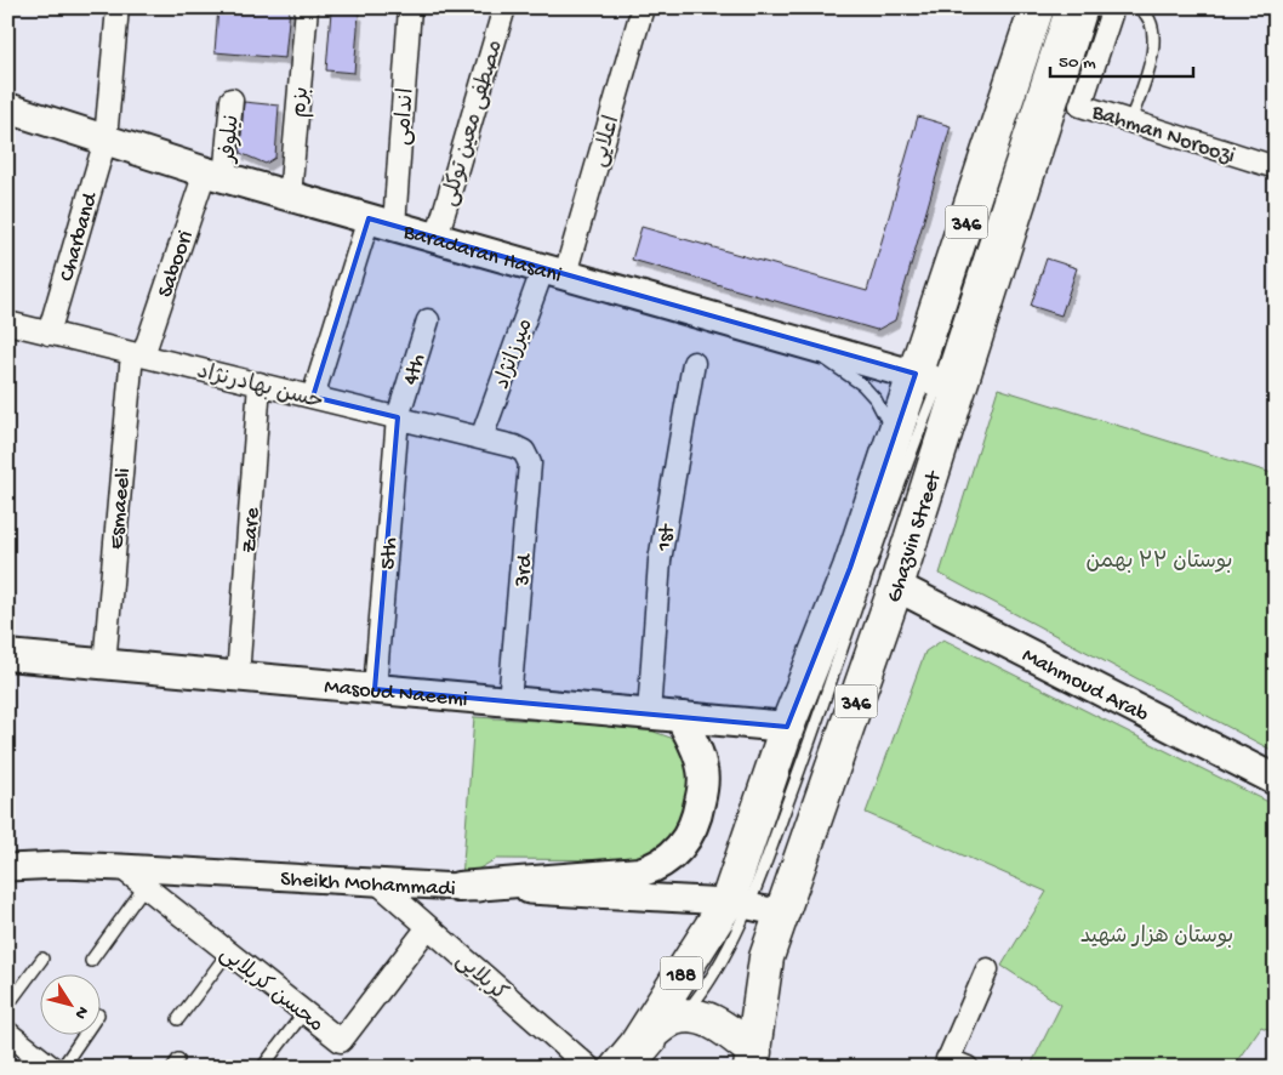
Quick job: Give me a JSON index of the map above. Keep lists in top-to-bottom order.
{
  "streets": {
    "main road": [
      "346",
      "Baradaran Hasani",
      "Ghazvin Street",
      "Mahmoud Arab",
      "Masoud Naeemi",
      "188"
    ],
    "street": [
      "بزم",
      "اندامی",
      "مصطفی معین توکلی",
      "Bahman Noroozi",
      "نیلوفر",
      "اعلایی",
      "Charband",
      "Saboori",
      "ميرزانژاد",
      "4th",
      "حسن بهادرنژاد",
      "Esmaeeli",
      "Zare",
      "1st",
      "5th",
      "3rd",
      "Sheikh Mohammadi",
      "کربلایی",
      "محسن کربلایی"
    ]
  },
  "crossings": [
    ["بزم", "Baradaran Hasani"],
    ["اندامی", "Baradaran Hasani"],
    ["اندامی", "حسن بهادرنژاد"],
    ["مصطفی معین توکلی", "Baradaran Hasani"],
    ["نیلوفر", "Baradaran Hasani"],
    ["نیلوفر", "Saboori"],
    ["اعلایی", "Baradaran Hasani"],
    ["اعلایی", "ميرزانژاد"],
    ["Charband", "Baradaran Hasani"],
    ["Charband", "حسن بهادرنژاد"],
    ["Baradaran Hasani", "Saboori"],
    ["Baradaran Hasani", "ميرزانژاد"],
    ["Baradaran Hasani", "Ghazvin Street"],
    ["Saboori", "حسن بهادرنژاد"],
    ["Saboori", "Esmaeeli"],
    ["ميرزانژاد", "حسن بهادرنژاد"],
    ["4th", "حسن بهادرنژاد"],
    ["4th", "5th"],
    ["حسن بهادرنژاد", "Esmaeeli"],
    ["حسن بهادرنژاد", "Zare"],
    ["حسن بهادرنژاد", "5th"],
    ["حسن بهادرنژاد", "3rd"],
    ["Esmaeeli", "Masoud Naeemi"],
    ["Zare", "Masoud Naeemi"],
    ["1st", "Masoud Naeemi"],
    ["Ghazvin Street", "Mahmoud Arab"],
    ["Ghazvin Street", "Masoud Naeemi"],
    ["Ghazvin Street", "Sheikh Mohammadi"],
    ["Ghazvin Street", "188"],
    ["5th", "Masoud Naeemi"],
    ["3rd", "Masoud Naeemi"],
    ["Sheikh Mohammadi", "188"],
    ["Sheikh Mohammadi", "کربلایی"],
    ["Sheikh Mohammadi", "محسن کربلایی"],
    ["کربلایی", "محسن کربلایی"]
  ],
  "parks": ["بوستان ۲۲ بهمن", "بوستان هزار شهید"],
  "scale_bar": "50 m",
  "north": "bottom right"
}
